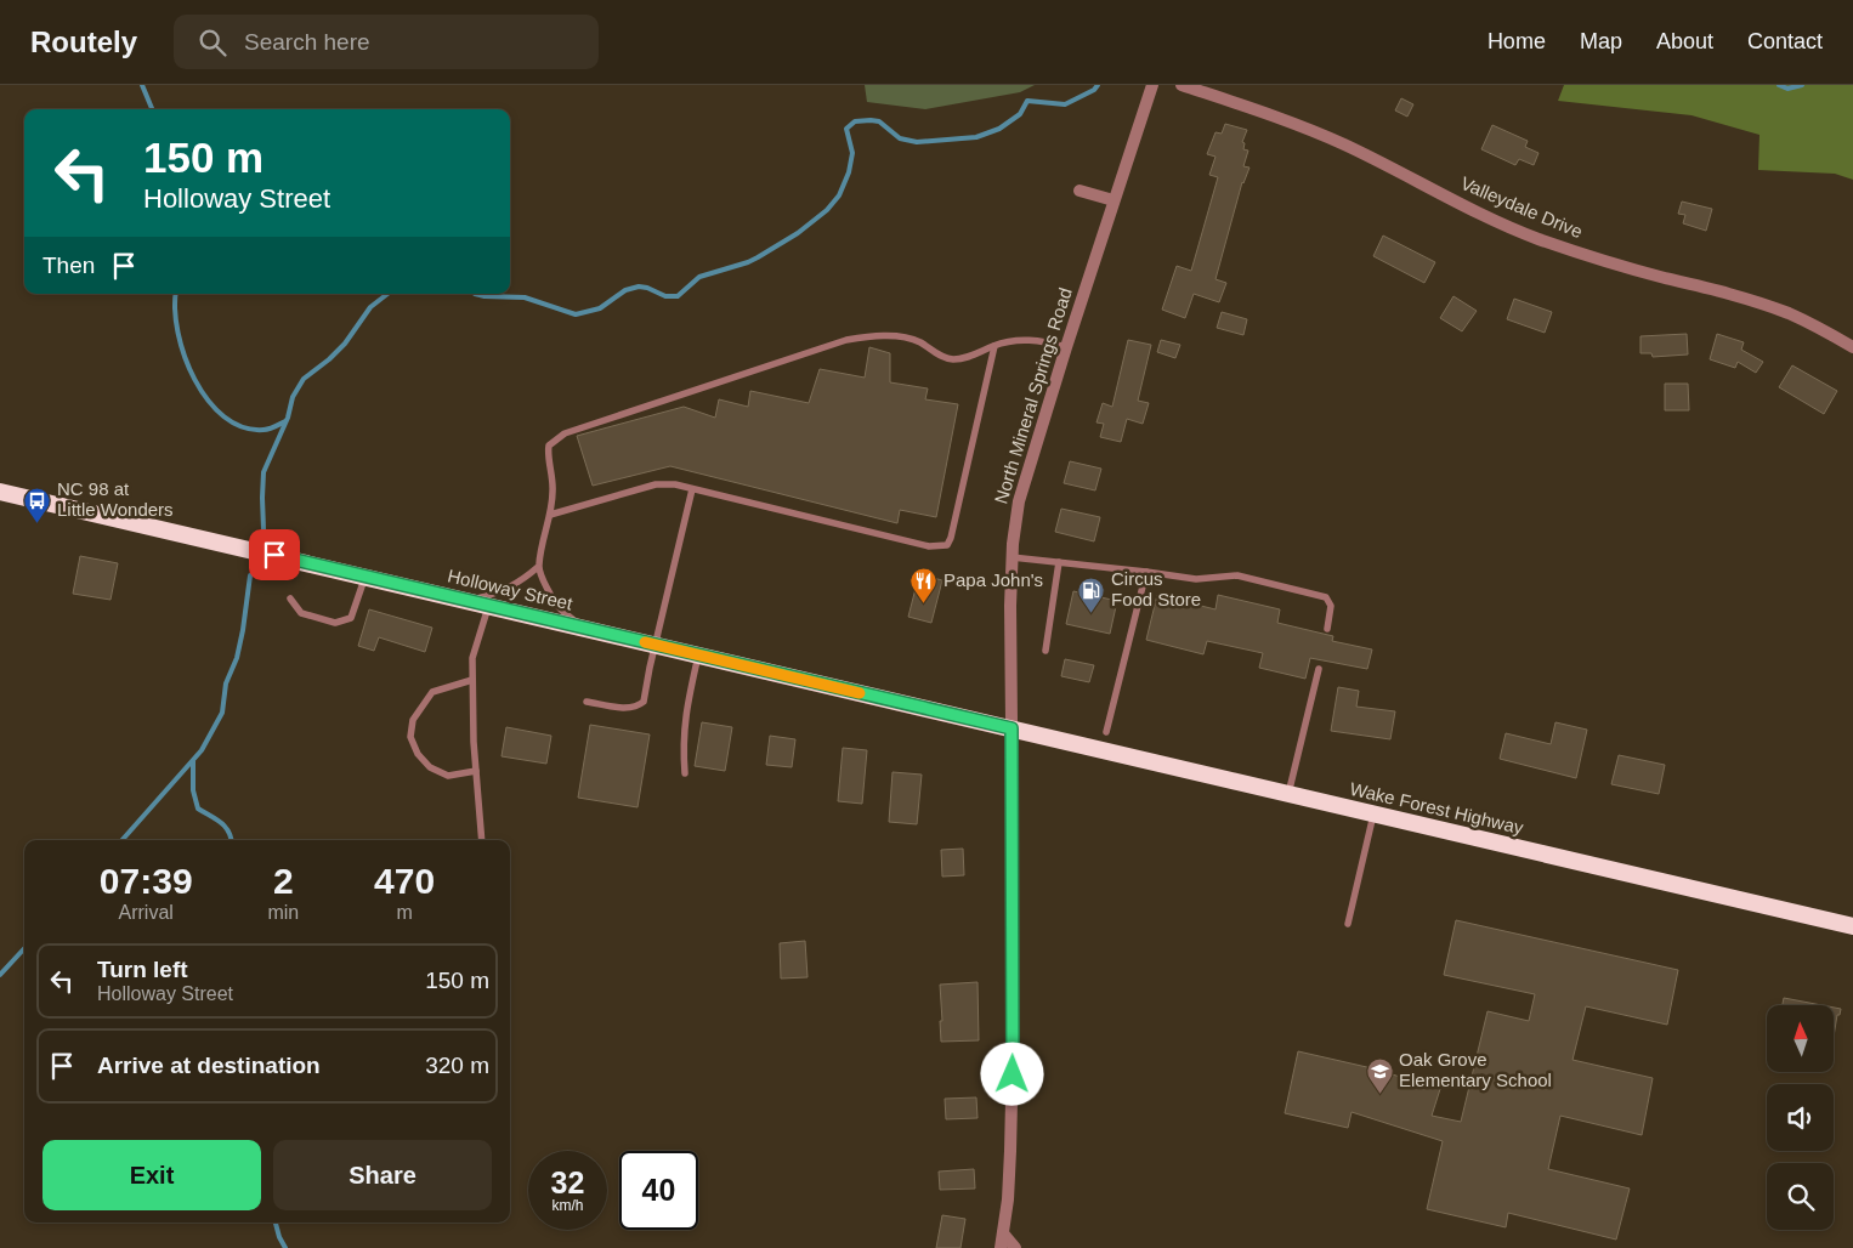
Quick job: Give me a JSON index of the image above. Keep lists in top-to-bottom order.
{
  "streets": {
    "highway": ["Holloway Street", "Wake Forest Highway"],
    "street": ["Valleydale Drive", "North Mineral Springs Road"]
  },
  "crossings": [
    ["North Mineral Springs Road", "Holloway Street"],
    ["North Mineral Springs Road", "Wake Forest Highway"],
    ["Holloway Street", "Wake Forest Highway"]
  ],
  "places": {
    "bus stop": ["NC 98 at Little Wonders"],
    "restaurant": ["Papa John's"],
    "fuel station": ["Circus Food Store"],
    "school or university": ["Oak Grove Elementary School"]
  },
  "north": "top",
  "page": {
    "header": "Routely",
    "search": "Search here",
    "nav": [
      "Home",
      "Map",
      "About",
      "Contact"
    ],
    "turn": ["150 m", "Holloway Street"],
    "then": "Then",
    "eta": [
      "07:39",
      "Arrival",
      "2",
      "min",
      "470",
      "m"
    ],
    "list": [
      {
        "name": "Turn left",
        "note": "Holloway Street",
        "value": "150 m"
      },
      {
        "name": "Arrive at destination",
        "value": "320 m"
      }
    ],
    "buttons": ["Exit", "Share"],
    "speed": "32 km/h",
    "limit": "40"
  }
}
